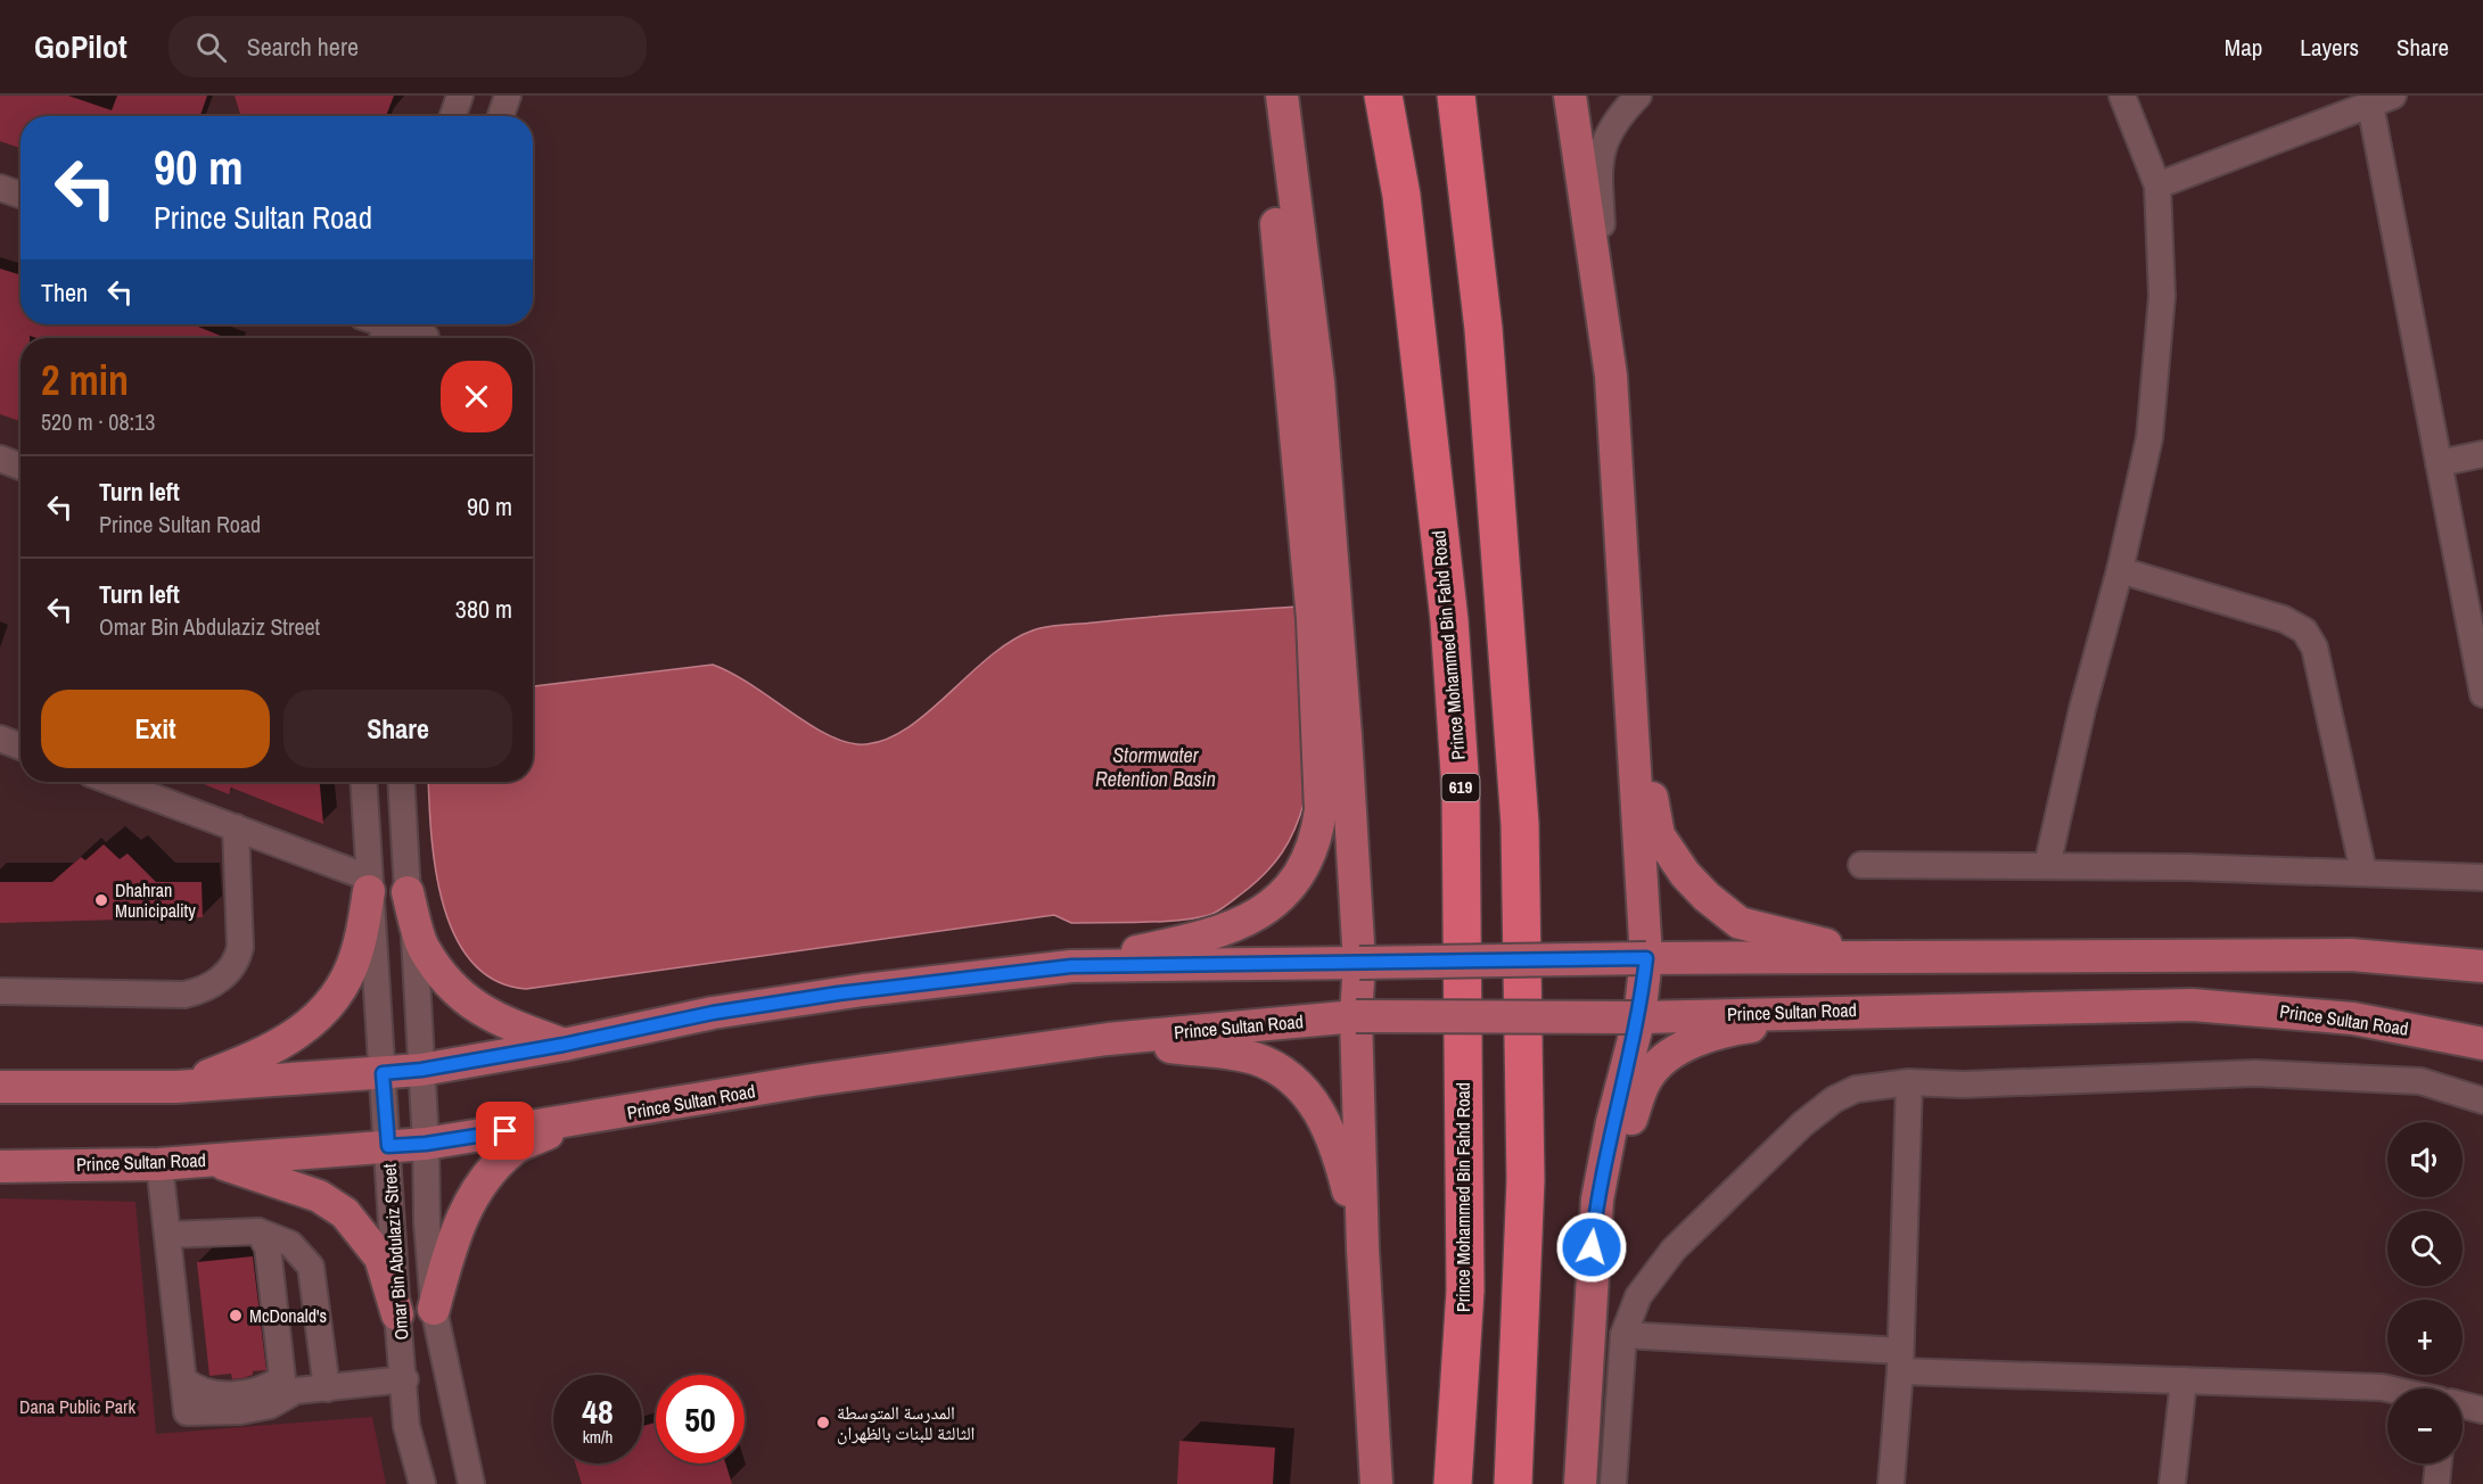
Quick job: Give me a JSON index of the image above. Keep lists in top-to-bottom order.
{
  "streets": {
    "highway": ["Prince Mohammed Bin Fahd Road", "619"],
    "main road": ["Prince Sultan Road"],
    "street": ["Omar Bin Abdulaziz Street"]
  },
  "crossings": [
    ["Prince Sultan Road", "Omar Bin Abdulaziz Street"]
  ],
  "water": ["Stormwater Retention Basin"],
  "parks": ["Dana Public Park"],
  "places": ["Dhahran Municipality", "McDonald's", "المدرسة المتوسطة الثالثة للبنات بالظهران"],
  "page": {
    "header": "GoPilot",
    "search": "Search here",
    "nav": ["Map", "Layers", "Share"],
    "turn": ["90 m", "Prince Sultan Road"],
    "then": "Then",
    "heading": ["2 min", "520 m · 08:13"],
    "list": [
      {
        "name": "Turn left",
        "note": "Prince Sultan Road",
        "value": "90 m"
      },
      {
        "name": "Turn left",
        "note": "Omar Bin Abdulaziz Street",
        "value": "380 m"
      }
    ],
    "buttons": ["Exit", "Share"],
    "map_buttons": ["+", "−"],
    "speed": "48 km/h",
    "limit": "50"
  }
}
